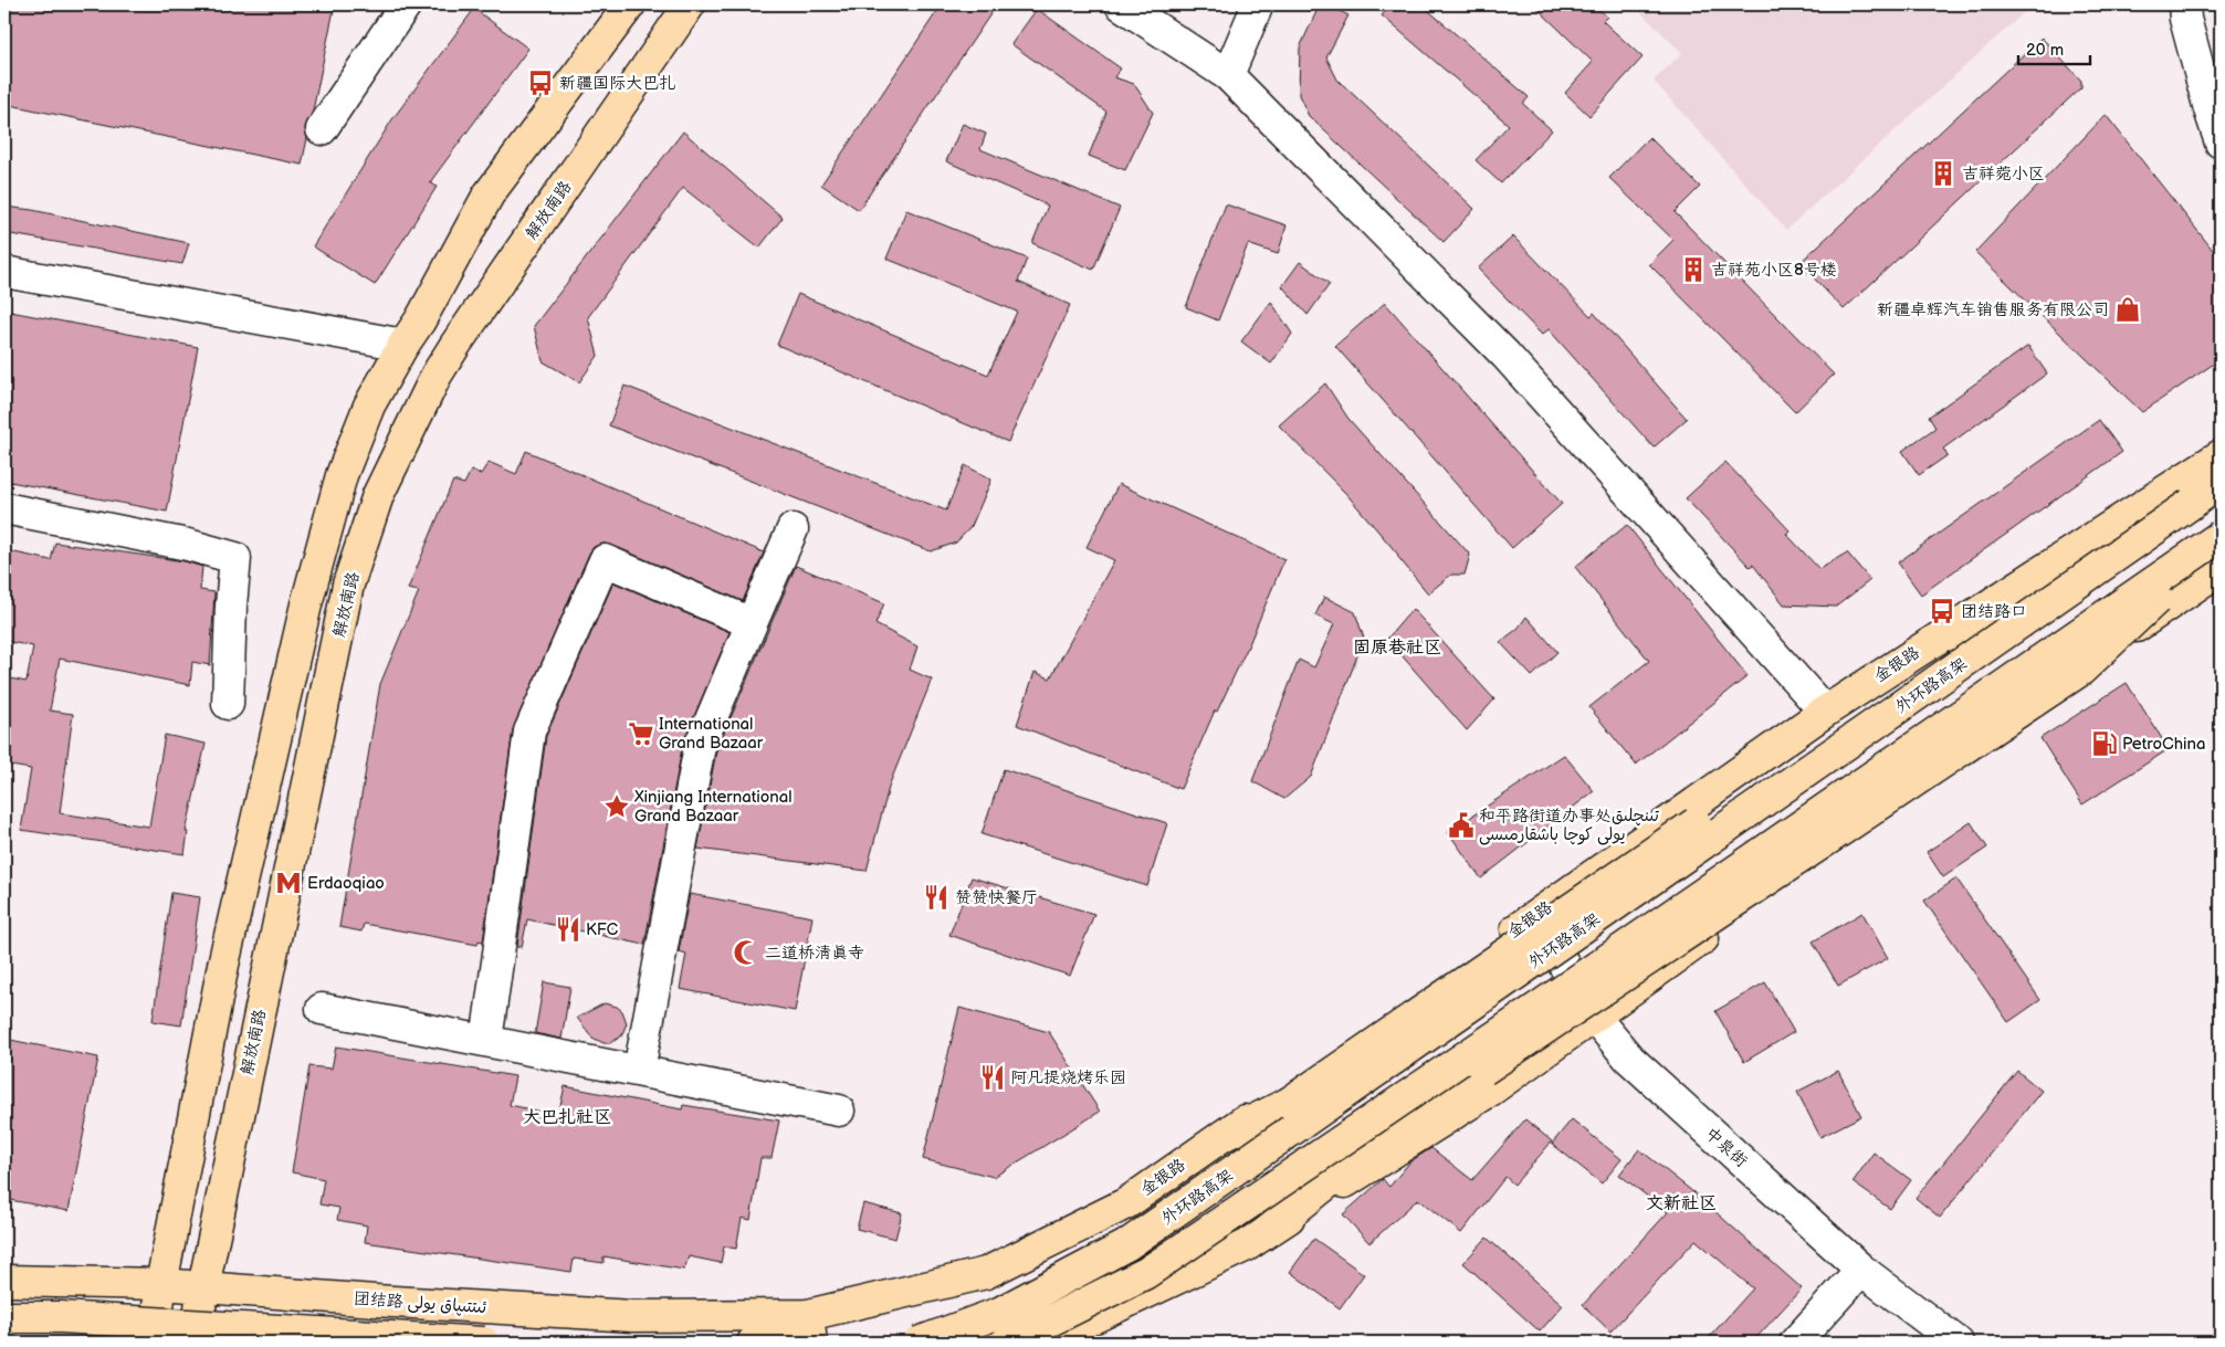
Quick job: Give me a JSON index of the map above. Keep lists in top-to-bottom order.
{
  "streets": {
    "main road": [
      "解放南路",
      "金银路",
      "外环路高架",
      "团结路 ئىتتىپاق يولى"
    ],
    "street": ["中泉街"]
  },
  "crossings": [
    ["解放南路", "团结路 ئىتتىپاق يولى"],
    ["金银路", "中泉街"],
    ["金银路", "团结路 ئىتتىپاق يولى"]
  ],
  "districts": ["固原巷社区", "大巴扎社区", "文新社区"],
  "places": {
    "bus stop": ["新疆国际大巴扎", "团结路口"],
    "building": ["吉祥菀小区", "吉祥苑小区8号楼"],
    "shop": ["新疆卓辉汽车销售服务有限公司"],
    "supermarket": ["International Grand Bazaar"],
    "fuel station": ["PetroChina"],
    "place": ["Xinjiang International Grand Bazaar"],
    "public building": ["和平路街道办事处تىنچلىق يولى كوچا باشقارمىسى"],
    "metro station": ["Erdaoqiao"],
    "restaurant": ["赞赞快餐厅", "KFC", "阿凡提烧烤乐园"],
    "mosque": ["二道桥清真寺"]
  },
  "scale_bar": "20 m"
}
